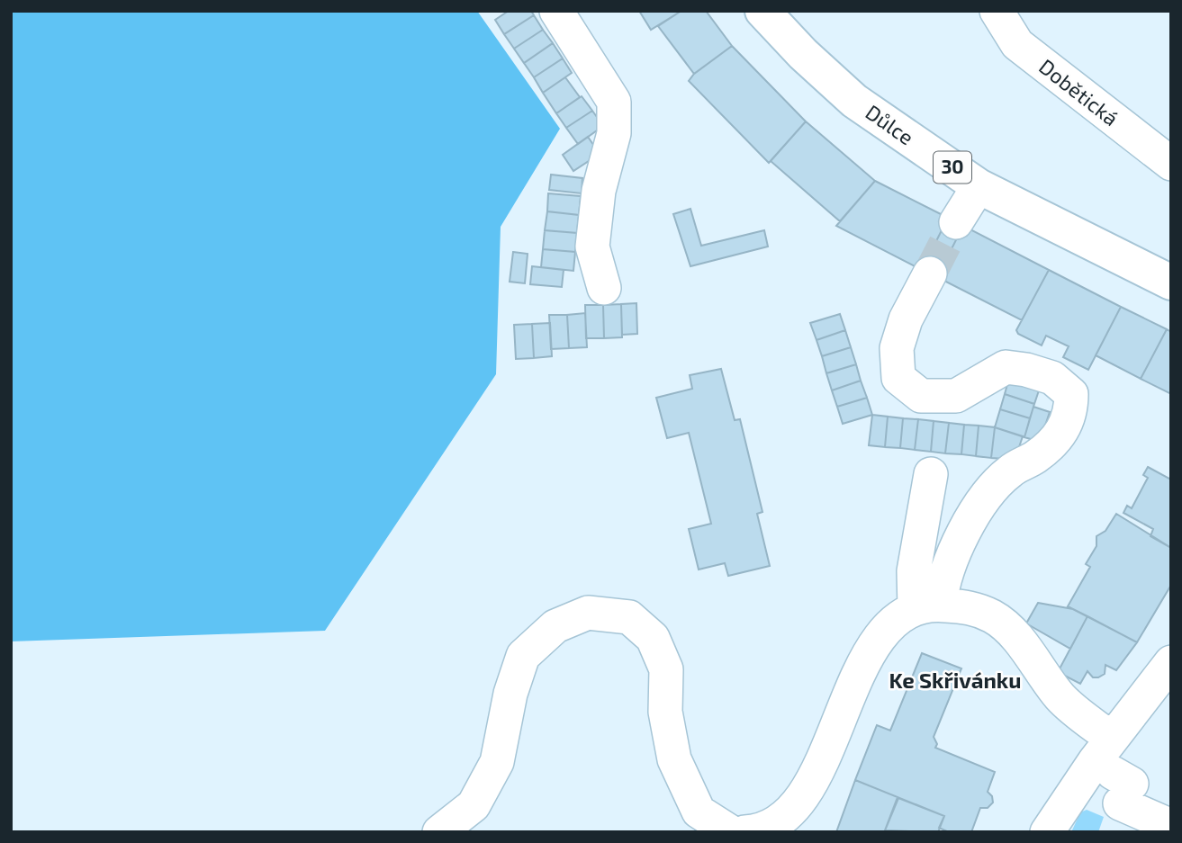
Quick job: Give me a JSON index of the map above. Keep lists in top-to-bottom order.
{
  "streets": {
    "main road": ["Důlce", "30"],
    "street": ["Dobětická"]
  },
  "districts": ["Ke Skřivánku"]
}
